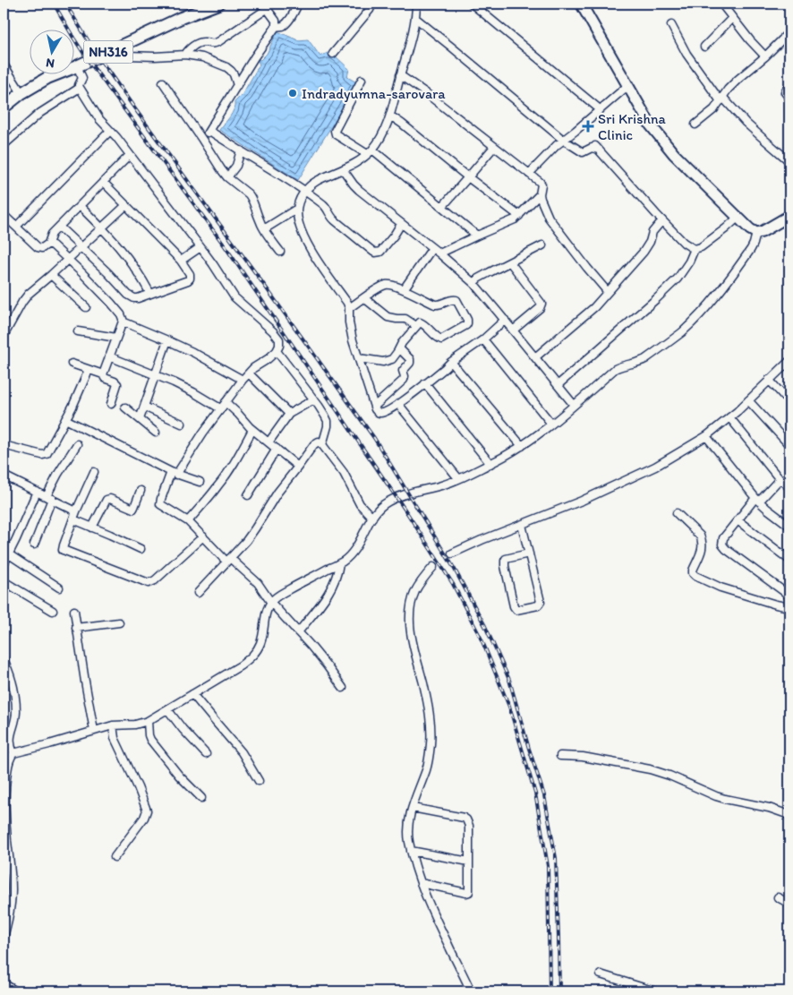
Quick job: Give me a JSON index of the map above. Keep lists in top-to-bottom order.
{
  "streets": {
    "highway": ["NH316"]
  },
  "places": {
    "other": ["Indradyumna-sarovara"],
    "health": ["Sri Krishna Clinic"]
  },
  "north": "bottom"
}
